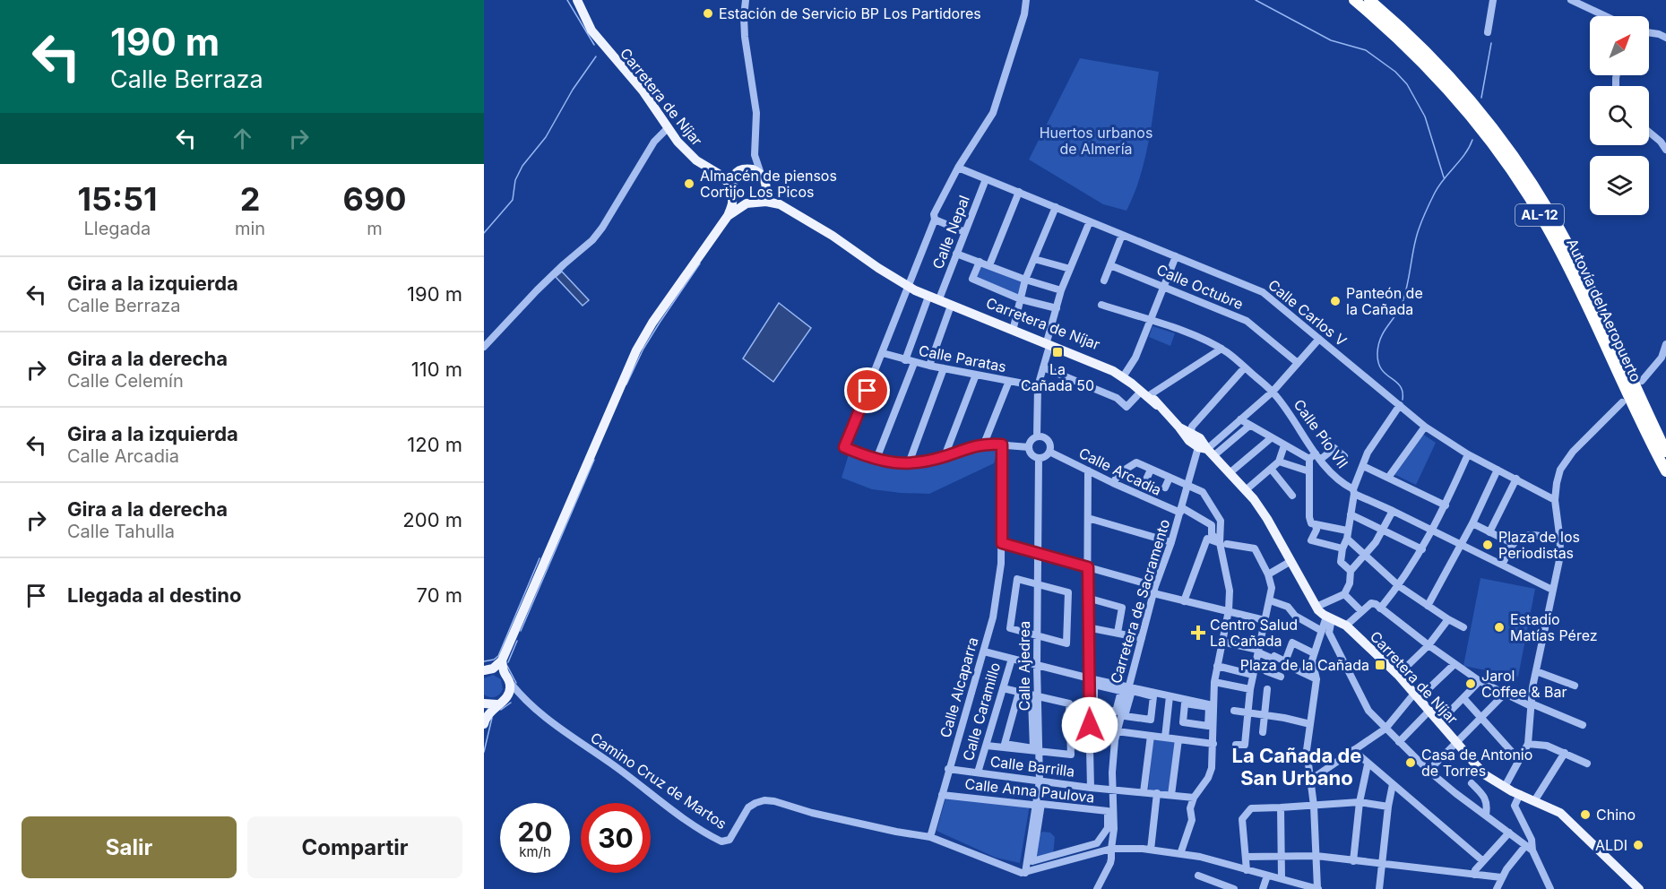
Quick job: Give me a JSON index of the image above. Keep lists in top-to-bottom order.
{
  "streets": {
    "highway": ["AL-12", "Autovía del Aeropuerto"],
    "main road": ["Carretera de Níjar"],
    "street": [
      "Calle Nepal",
      "Calle Octubre",
      "Calle Carlos V",
      "Calle Paratas",
      "Calle Pío VII",
      "Calle Arcadia",
      "Carretera de Sacramento",
      "Calle Ajedrea",
      "Calle Alcaparra",
      "Calle Caramillo",
      "Calle Barrilla",
      "Camino Cruz de Martos",
      "Calle Anna Paulova"
    ]
  },
  "crossings": [
    ["Carretera de Níjar", "Calle Nepal"],
    ["Carretera de Níjar", "Carretera de Sacramento"],
    ["Calle Nepal", "Calle Carlos V"],
    ["Calle Arcadia", "Carretera de Sacramento"],
    ["Calle Arcadia", "Calle Ajedrea"],
    ["Carretera de Sacramento", "Calle Barrilla"],
    ["Carretera de Sacramento", "Calle Anna Paulova"],
    ["Calle Ajedrea", "Calle Barrilla"],
    ["Calle Ajedrea", "Camino Cruz de Martos"],
    ["Calle Ajedrea", "Calle Anna Paulova"],
    ["Calle Alcaparra", "Calle Barrilla"],
    ["Calle Alcaparra", "Camino Cruz de Martos"],
    ["Calle Alcaparra", "Calle Anna Paulova"],
    ["Calle Caramillo", "Calle Barrilla"]
  ],
  "districts": ["La Cañada de San Urbano"],
  "parks": ["Huertos urbanos de Almería"],
  "places": {
    "other": [
      "Estación de Servicio BP Los Partidores",
      "Almacén de piensos Cortijo Los Picos",
      "Panteón de la Cañada",
      "Plaza de los Periodistas",
      "Estadio Matías Pérez",
      "Jarol Coffee & Bar",
      "Casa de Antonio de Torres",
      "Chino",
      "ALDI"
    ],
    "transit": ["La Cañada 50", "Plaza de la Cañada"],
    "health": ["Centro Salud La Cañada"]
  },
  "north": "top right",
  "page": {
    "turn": ["190 m", "Calle Berraza"],
    "eta": [
      "15:51",
      "Llegada",
      "2",
      "min",
      "690",
      "m"
    ],
    "list": [
      {
        "name": "Gira a la izquierda",
        "note": "Calle Berraza",
        "value": "190 m"
      },
      {
        "name": "Gira a la derecha",
        "note": "Calle Celemín",
        "value": "110 m"
      },
      {
        "name": "Gira a la izquierda",
        "note": "Calle Arcadia",
        "value": "120 m"
      },
      {
        "name": "Gira a la derecha",
        "note": "Calle Tahulla",
        "value": "200 m"
      },
      {
        "name": "Llegada al destino",
        "value": "70 m"
      }
    ],
    "speed": "20 km/h",
    "limit": "30",
    "buttons": ["Salir", "Compartir"]
  }
}
